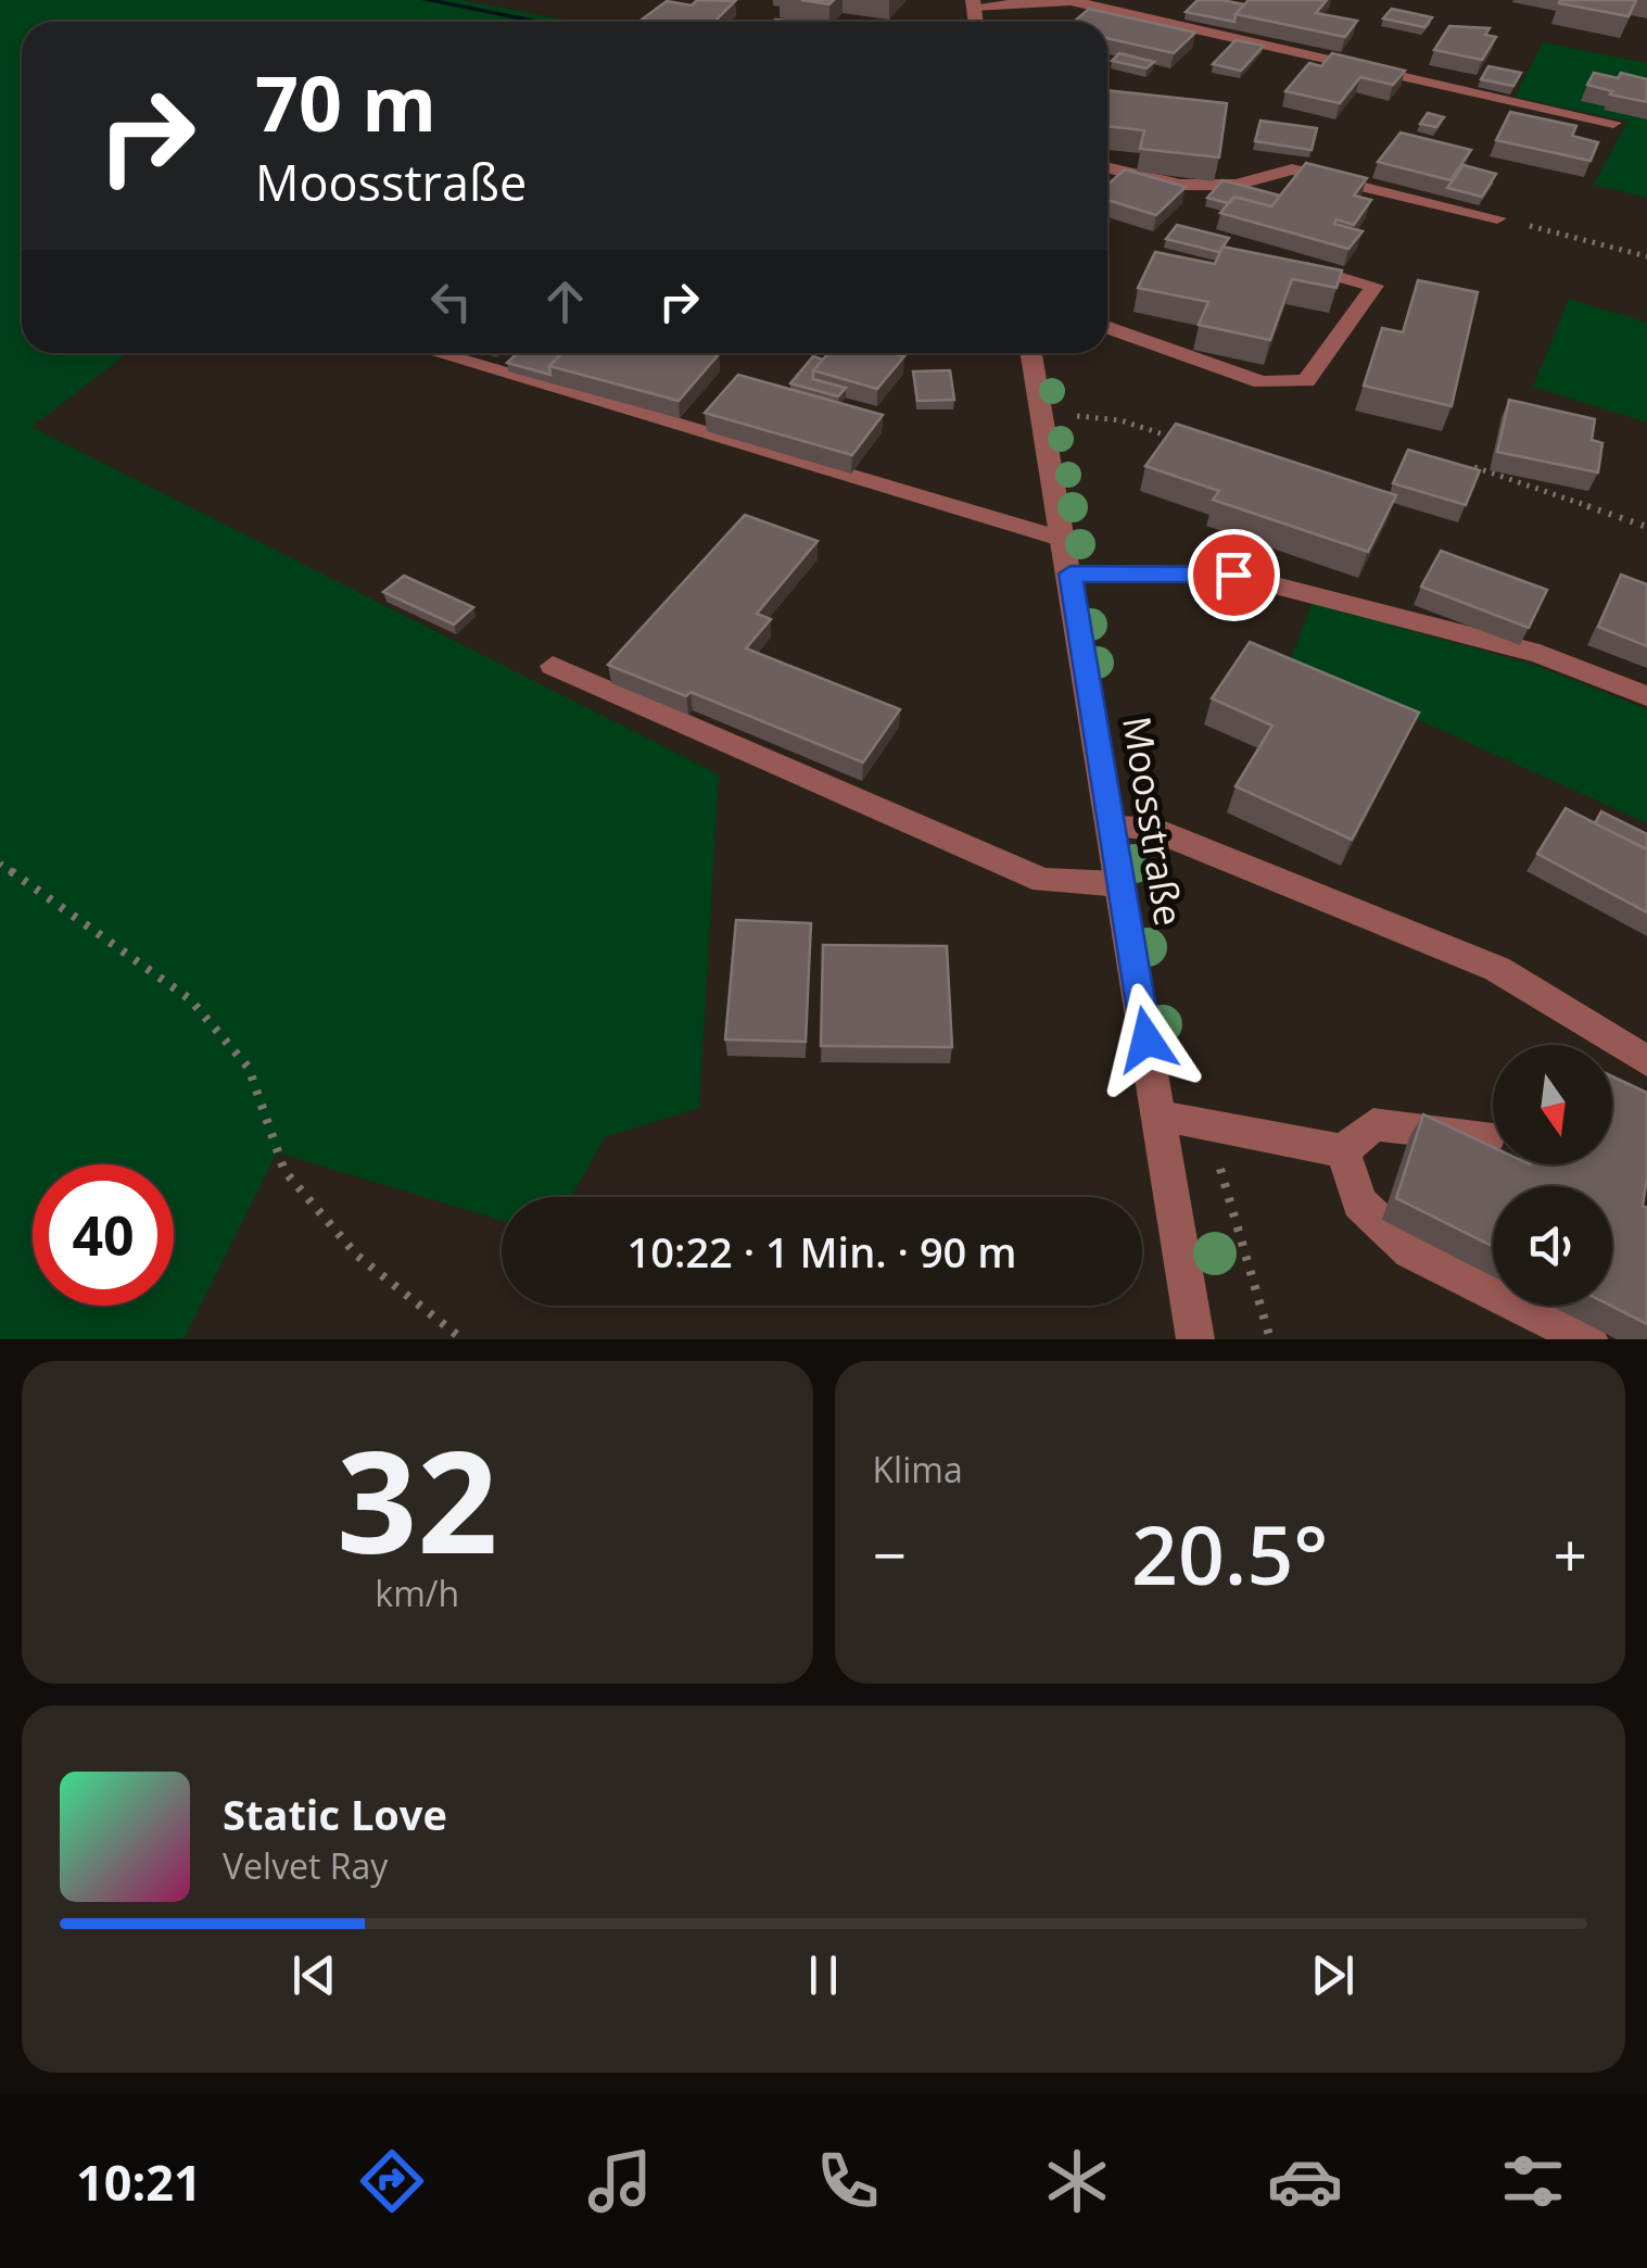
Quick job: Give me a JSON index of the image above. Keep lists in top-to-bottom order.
{
  "streets": {
    "street": ["Moosstraße"]
  },
  "north": "bottom",
  "page": {
    "turn": ["70 m", "Moosstraße"],
    "limit": "40",
    "trip": "10:22 · 1 Min. · 90 m",
    "tile": [
      ["32", "km/h"],
      "Klima"
    ],
    "heat": ["−", "20.5°", "+"],
    "song": ["Static Love", "Velvet Ray"],
    "tabs": "10:21"
  }
}
